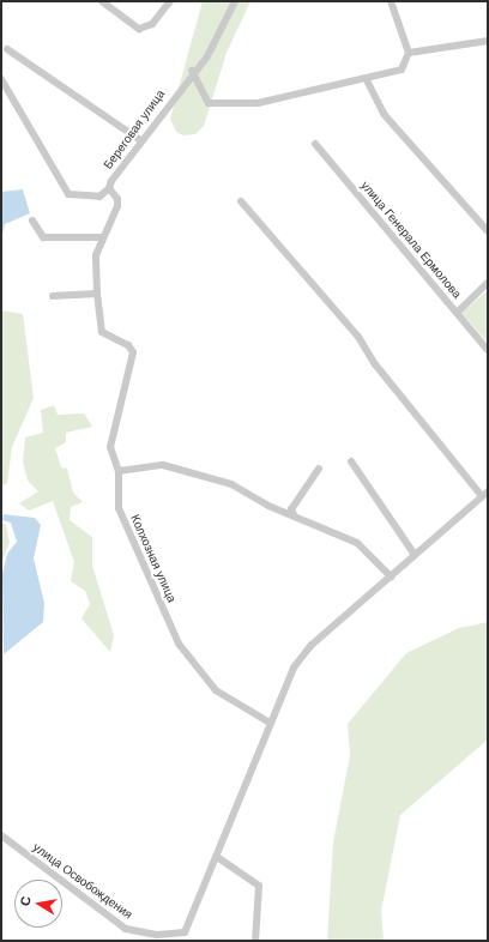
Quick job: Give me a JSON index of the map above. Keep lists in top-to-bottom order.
{
  "streets": {
    "street": [
      "Береговая улица",
      "улица Генерала Ермолова",
      "Колхозная улица",
      "улица Освобождения"
    ]
  },
  "crossings": [
    ["Береговая улица", "Колхозная улица"]
  ],
  "north": "left"
}
